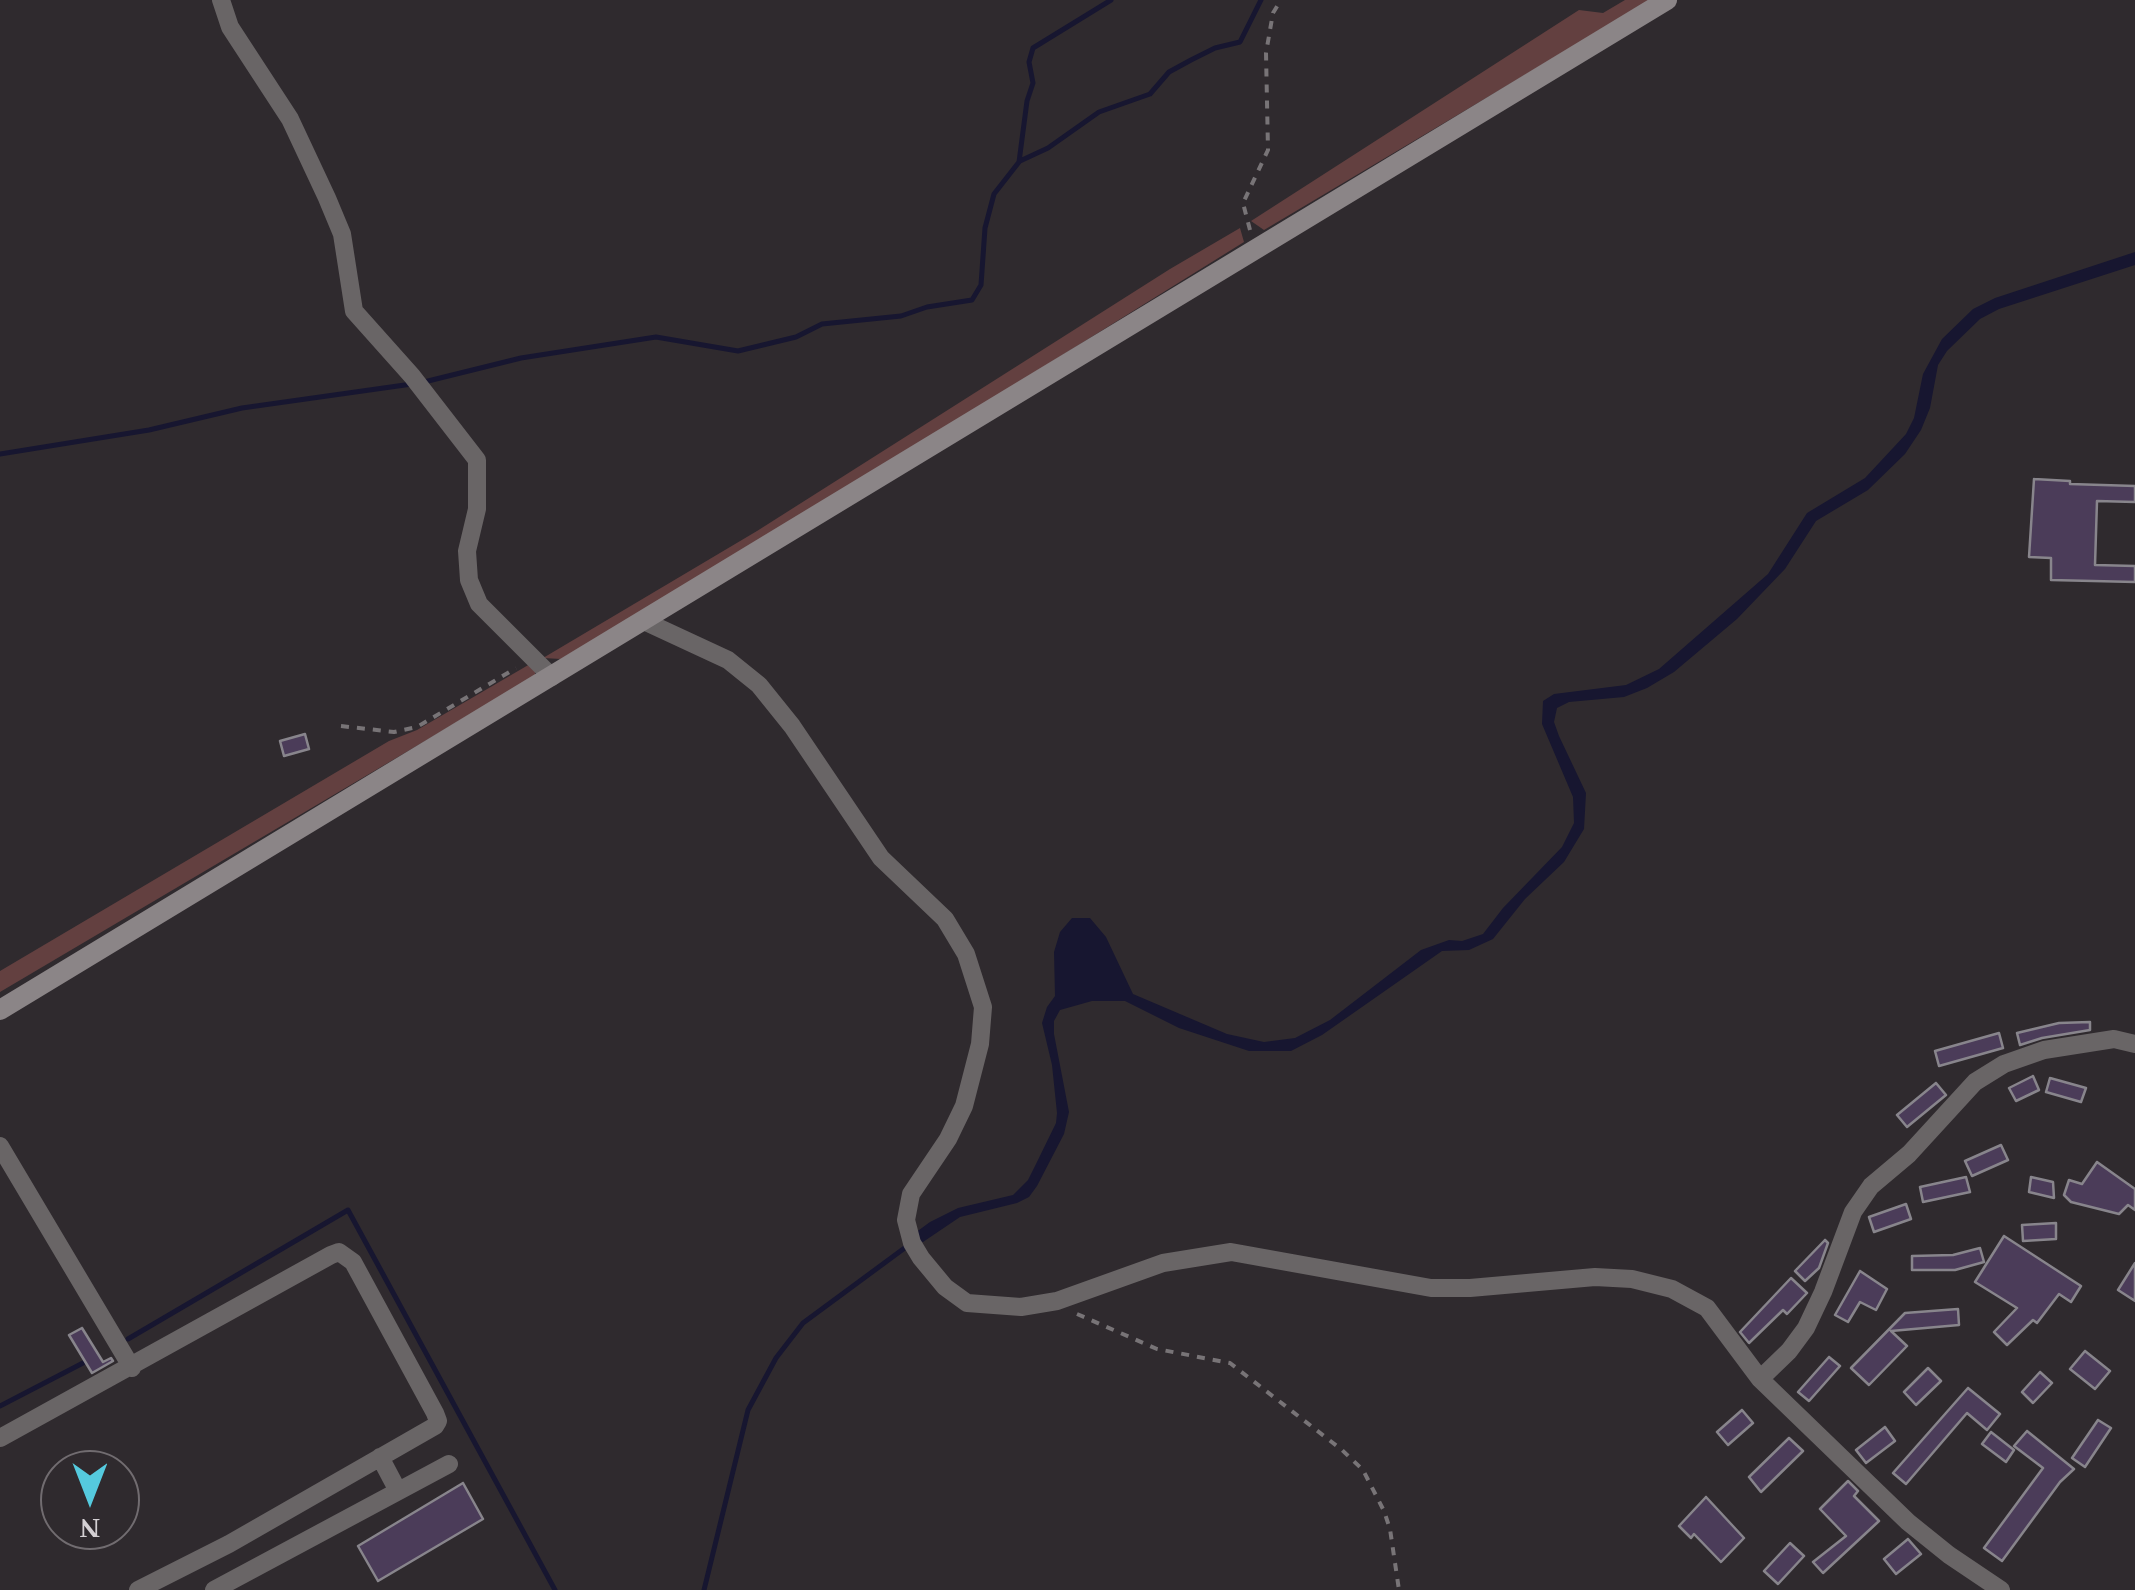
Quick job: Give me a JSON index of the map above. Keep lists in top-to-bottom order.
{
  "north": "bottom"
}
